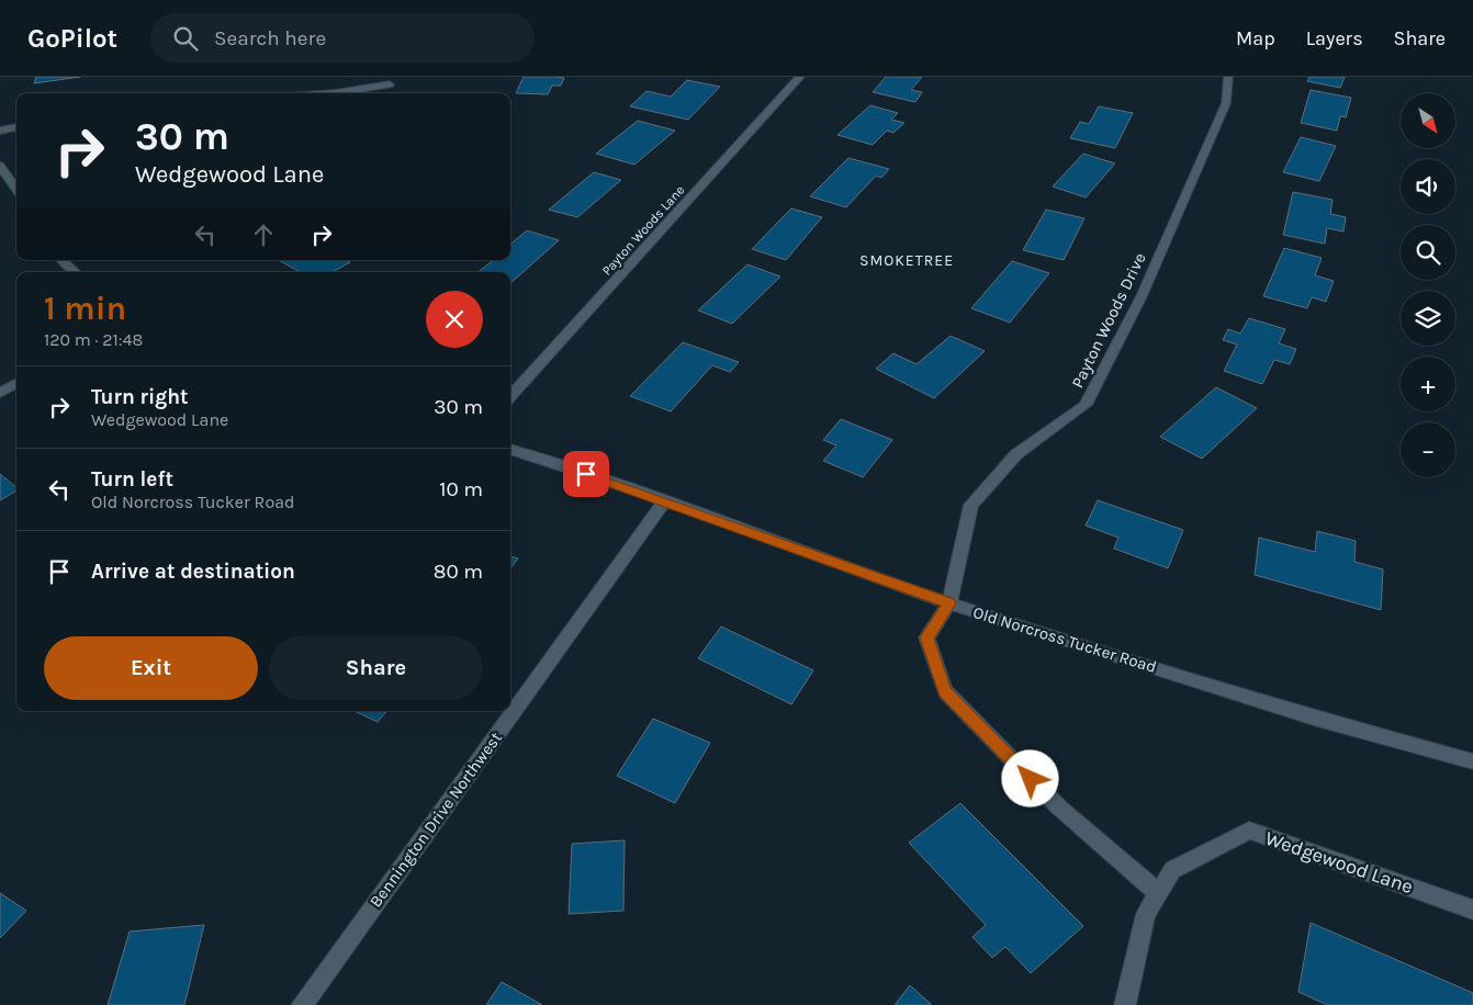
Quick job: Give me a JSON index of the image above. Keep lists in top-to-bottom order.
{
  "streets": {
    "street": [
      "Payton Woods Lane",
      "Payton Woods Drive",
      "Old Norcross Tucker Road",
      "Bennington Drive Northwest",
      "Wedgewood Lane"
    ]
  },
  "crossings": [
    ["Payton Woods Drive", "Old Norcross Tucker Road"],
    ["Old Norcross Tucker Road", "Bennington Drive Northwest"]
  ],
  "districts": ["SMOKETREE"],
  "north": "bottom right",
  "page": {
    "header": "GoPilot",
    "search": "Search here",
    "nav": ["Map", "Layers", "Share"],
    "map_buttons": ["+", "−"],
    "turn": ["30 m", "Wedgewood Lane"],
    "heading": ["1 min", "120 m · 21:48"],
    "list": [
      {
        "name": "Turn right",
        "note": "Wedgewood Lane",
        "value": "30 m"
      },
      {
        "name": "Turn left",
        "note": "Old Norcross Tucker Road",
        "value": "10 m"
      },
      {
        "name": "Arrive at destination",
        "value": "80 m"
      }
    ],
    "buttons": ["Exit", "Share"]
  }
}
